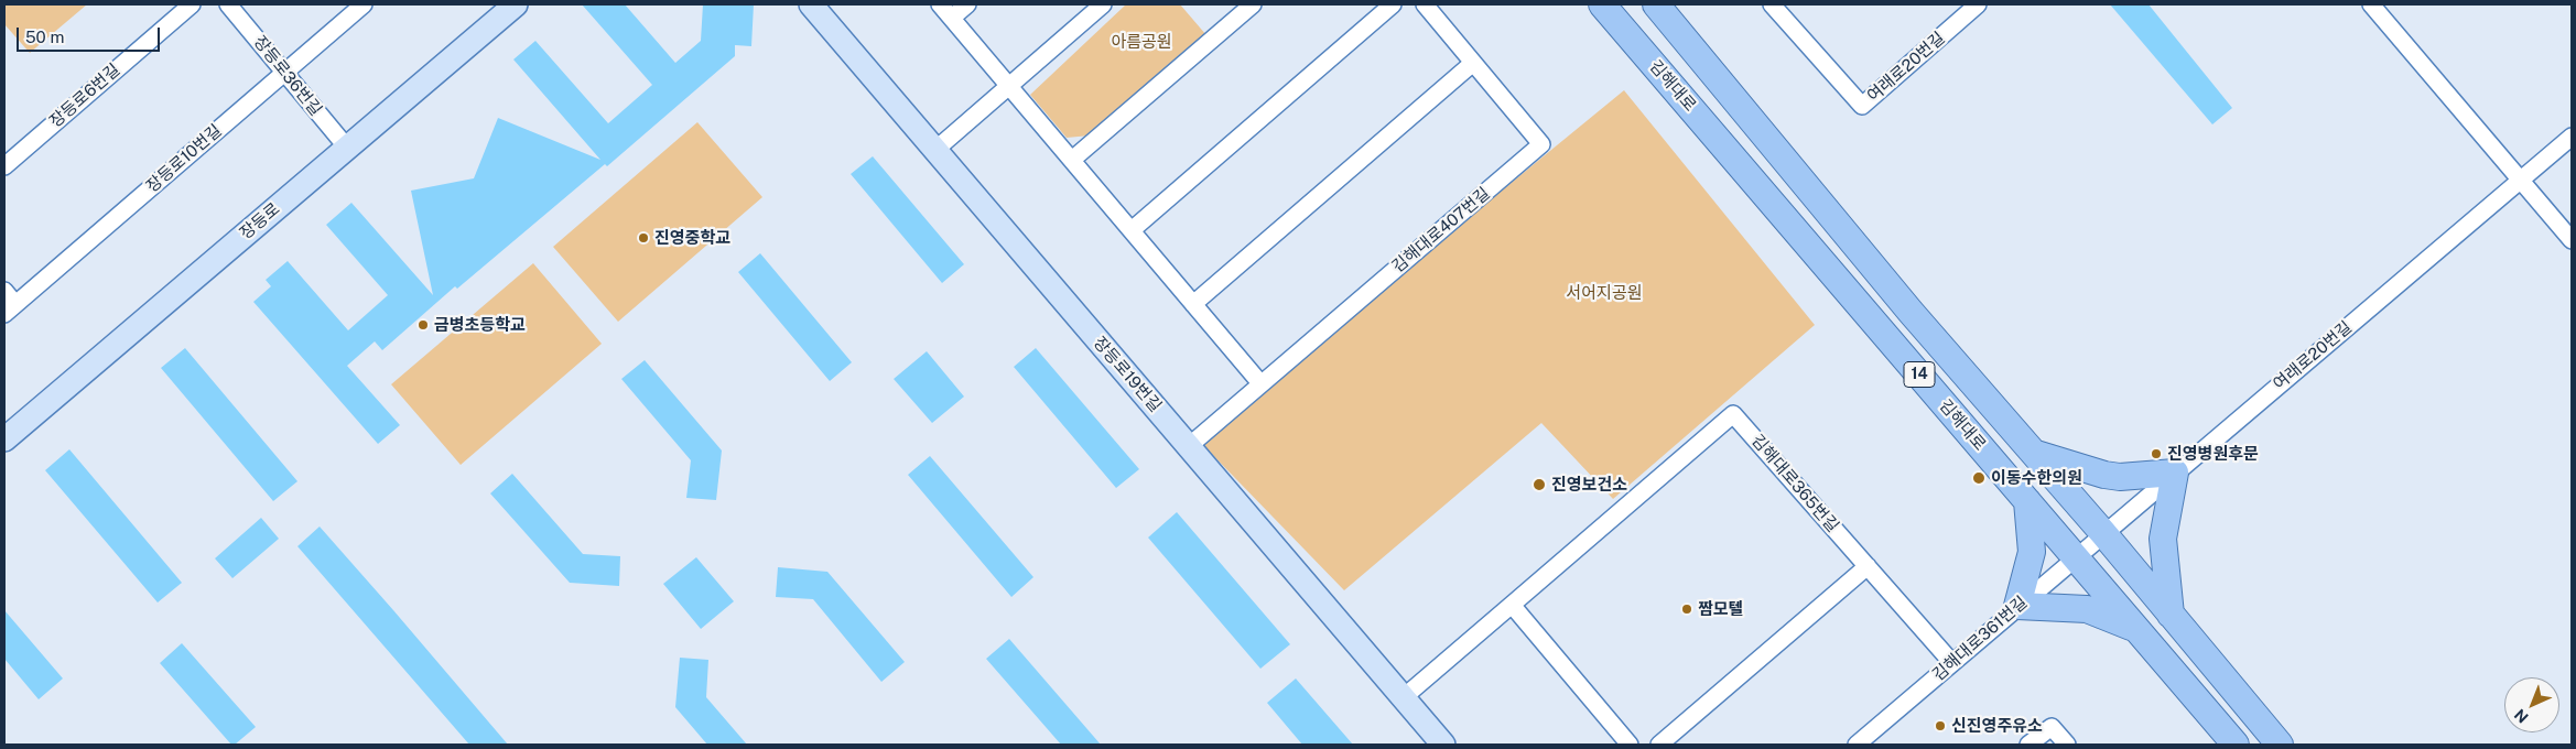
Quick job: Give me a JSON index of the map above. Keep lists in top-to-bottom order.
{
  "streets": {
    "main road": ["김해대로", "14"],
    "street": [
      "여래로20번길",
      "장등로36번길",
      "장등로6번길",
      "장등로10번길",
      "장등로",
      "김해대로407번길",
      "장등로19번길",
      "김해대로365번길",
      "김해대로361번길"
    ]
  },
  "crossings": [
    ["여래로20번길", "14"],
    ["여래로20번길", "김해대로361번길"],
    ["장등로36번길", "장등로10번길"],
    ["장등로36번길", "장등로"],
    ["김해대로", "김해대로361번길"],
    ["김해대로407번길", "장등로19번길"],
    ["장등로19번길", "김해대로365번길"],
    ["14", "김해대로361번길"]
  ],
  "parks": ["아름공원", "서어지공원"],
  "places": [
    "진영중학교",
    "금병초등학교",
    "진영병원후문",
    "이동수한의원",
    "진영보건소",
    "짬모텔",
    "신진영주유소"
  ],
  "scale_bar": "50 m",
  "north": "bottom left"
}
